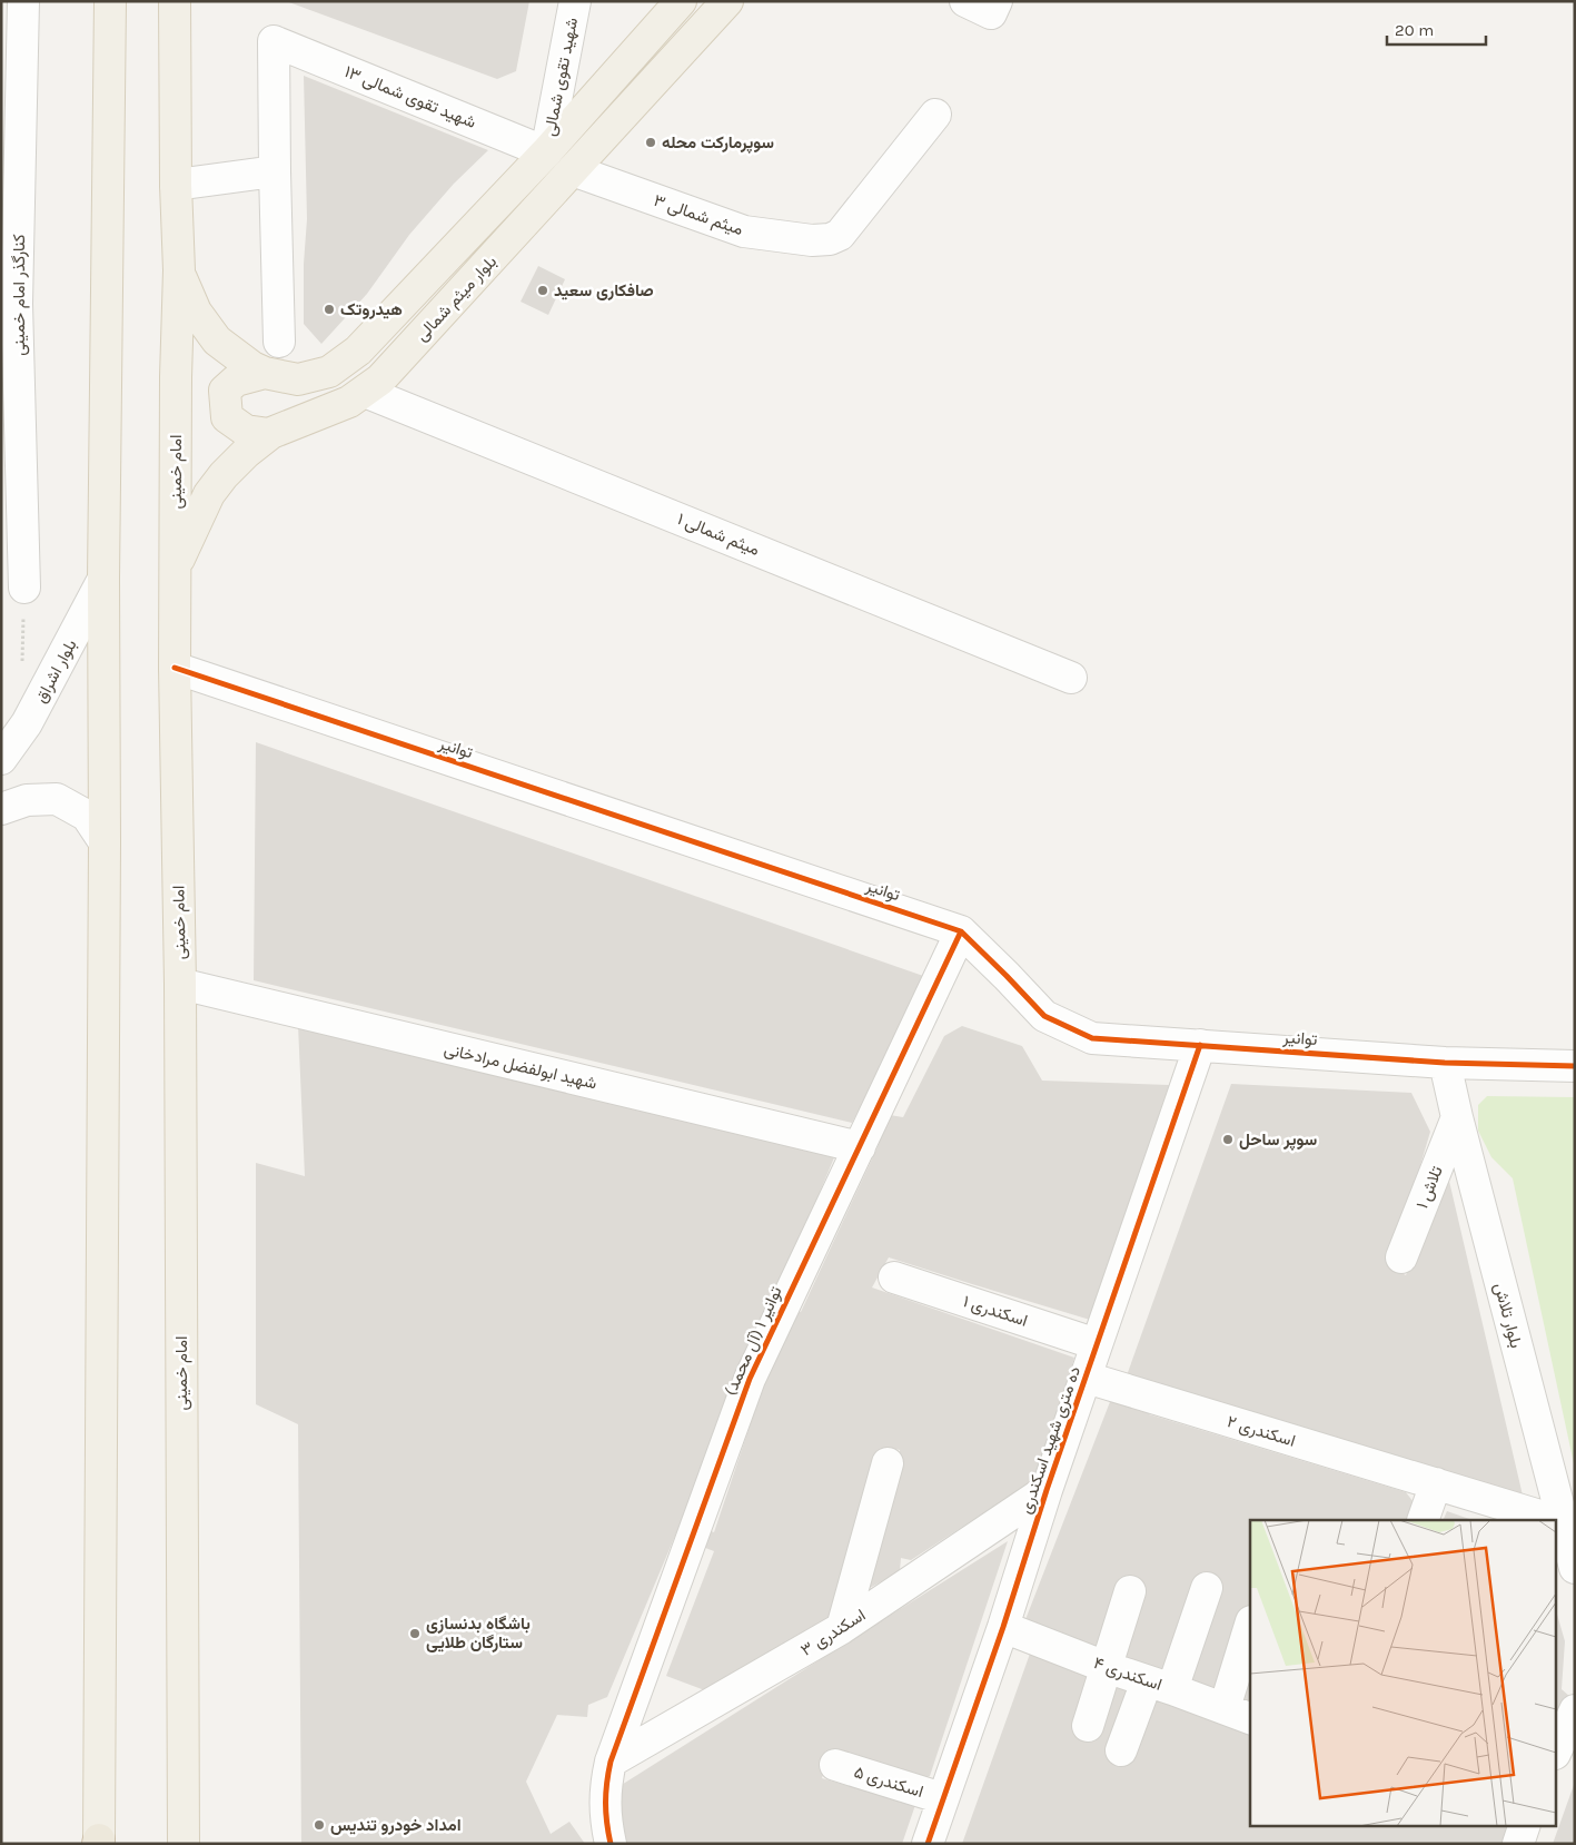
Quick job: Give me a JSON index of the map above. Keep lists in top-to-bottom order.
{
  "streets": {
    "main road": ["بلوار میثم شمالی", "امام خمینی"],
    "street": [
      "شهید تقوی شمالی",
      "شهید تقوی شمالی ۱۳",
      "میثم شمالی ۳",
      "کنارگذر امام خمینی",
      "میثم شمالی ۱",
      "بلوار اشراق",
      "توانیر",
      "شهید ابولفضل مرادخانی",
      "تلاش ۱",
      "اسکندری ۱",
      "بلوار تلاش",
      "توانیر ۱ (آل محمد)",
      "اسکندری ۲",
      "ده متری شهید اسکندری",
      "اسکندری ۳",
      "اسکندری ۴",
      "اسکندری ۵"
    ]
  },
  "crossings": [
    ["شهید تقوی شمالی", "شهید تقوی شمالی ۱۳"],
    ["شهید تقوی شمالی", "بلوار میثم شمالی"],
    ["شهید تقوی شمالی ۱۳", "بلوار میثم شمالی"],
    ["میثم شمالی ۳", "بلوار میثم شمالی"],
    ["بلوار میثم شمالی", "امام خمینی"],
    ["بلوار میثم شمالی", "میثم شمالی ۱"],
    ["امام خمینی", "توانیر"],
    ["امام خمینی", "شهید ابولفضل مرادخانی"],
    ["توانیر", "بلوار تلاش"],
    ["توانیر", "توانیر ۱ (آل محمد)"],
    ["توانیر", "ده متری شهید اسکندری"],
    ["شهید ابولفضل مرادخانی", "توانیر ۱ (آل محمد)"],
    ["تلاش ۱", "بلوار تلاش"],
    ["اسکندری ۱", "ده متری شهید اسکندری"],
    ["بلوار تلاش", "اسکندری ۲"],
    ["توانیر ۱ (آل محمد)", "اسکندری ۳"],
    ["اسکندری ۲", "ده متری شهید اسکندری"],
    ["ده متری شهید اسکندری", "اسکندری ۳"],
    ["ده متری شهید اسکندری", "اسکندری ۴"],
    ["ده متری شهید اسکندری", "اسکندری ۵"]
  ],
  "places": [
    "سوپرمارکت محله",
    "صافکاری سعید",
    "هیدروتک",
    "سوپر ساحل",
    "باشگاه بدنسازی ستارگان طلایی",
    "امداد خودرو تندیس"
  ],
  "scale_bar": "20 m"
}
